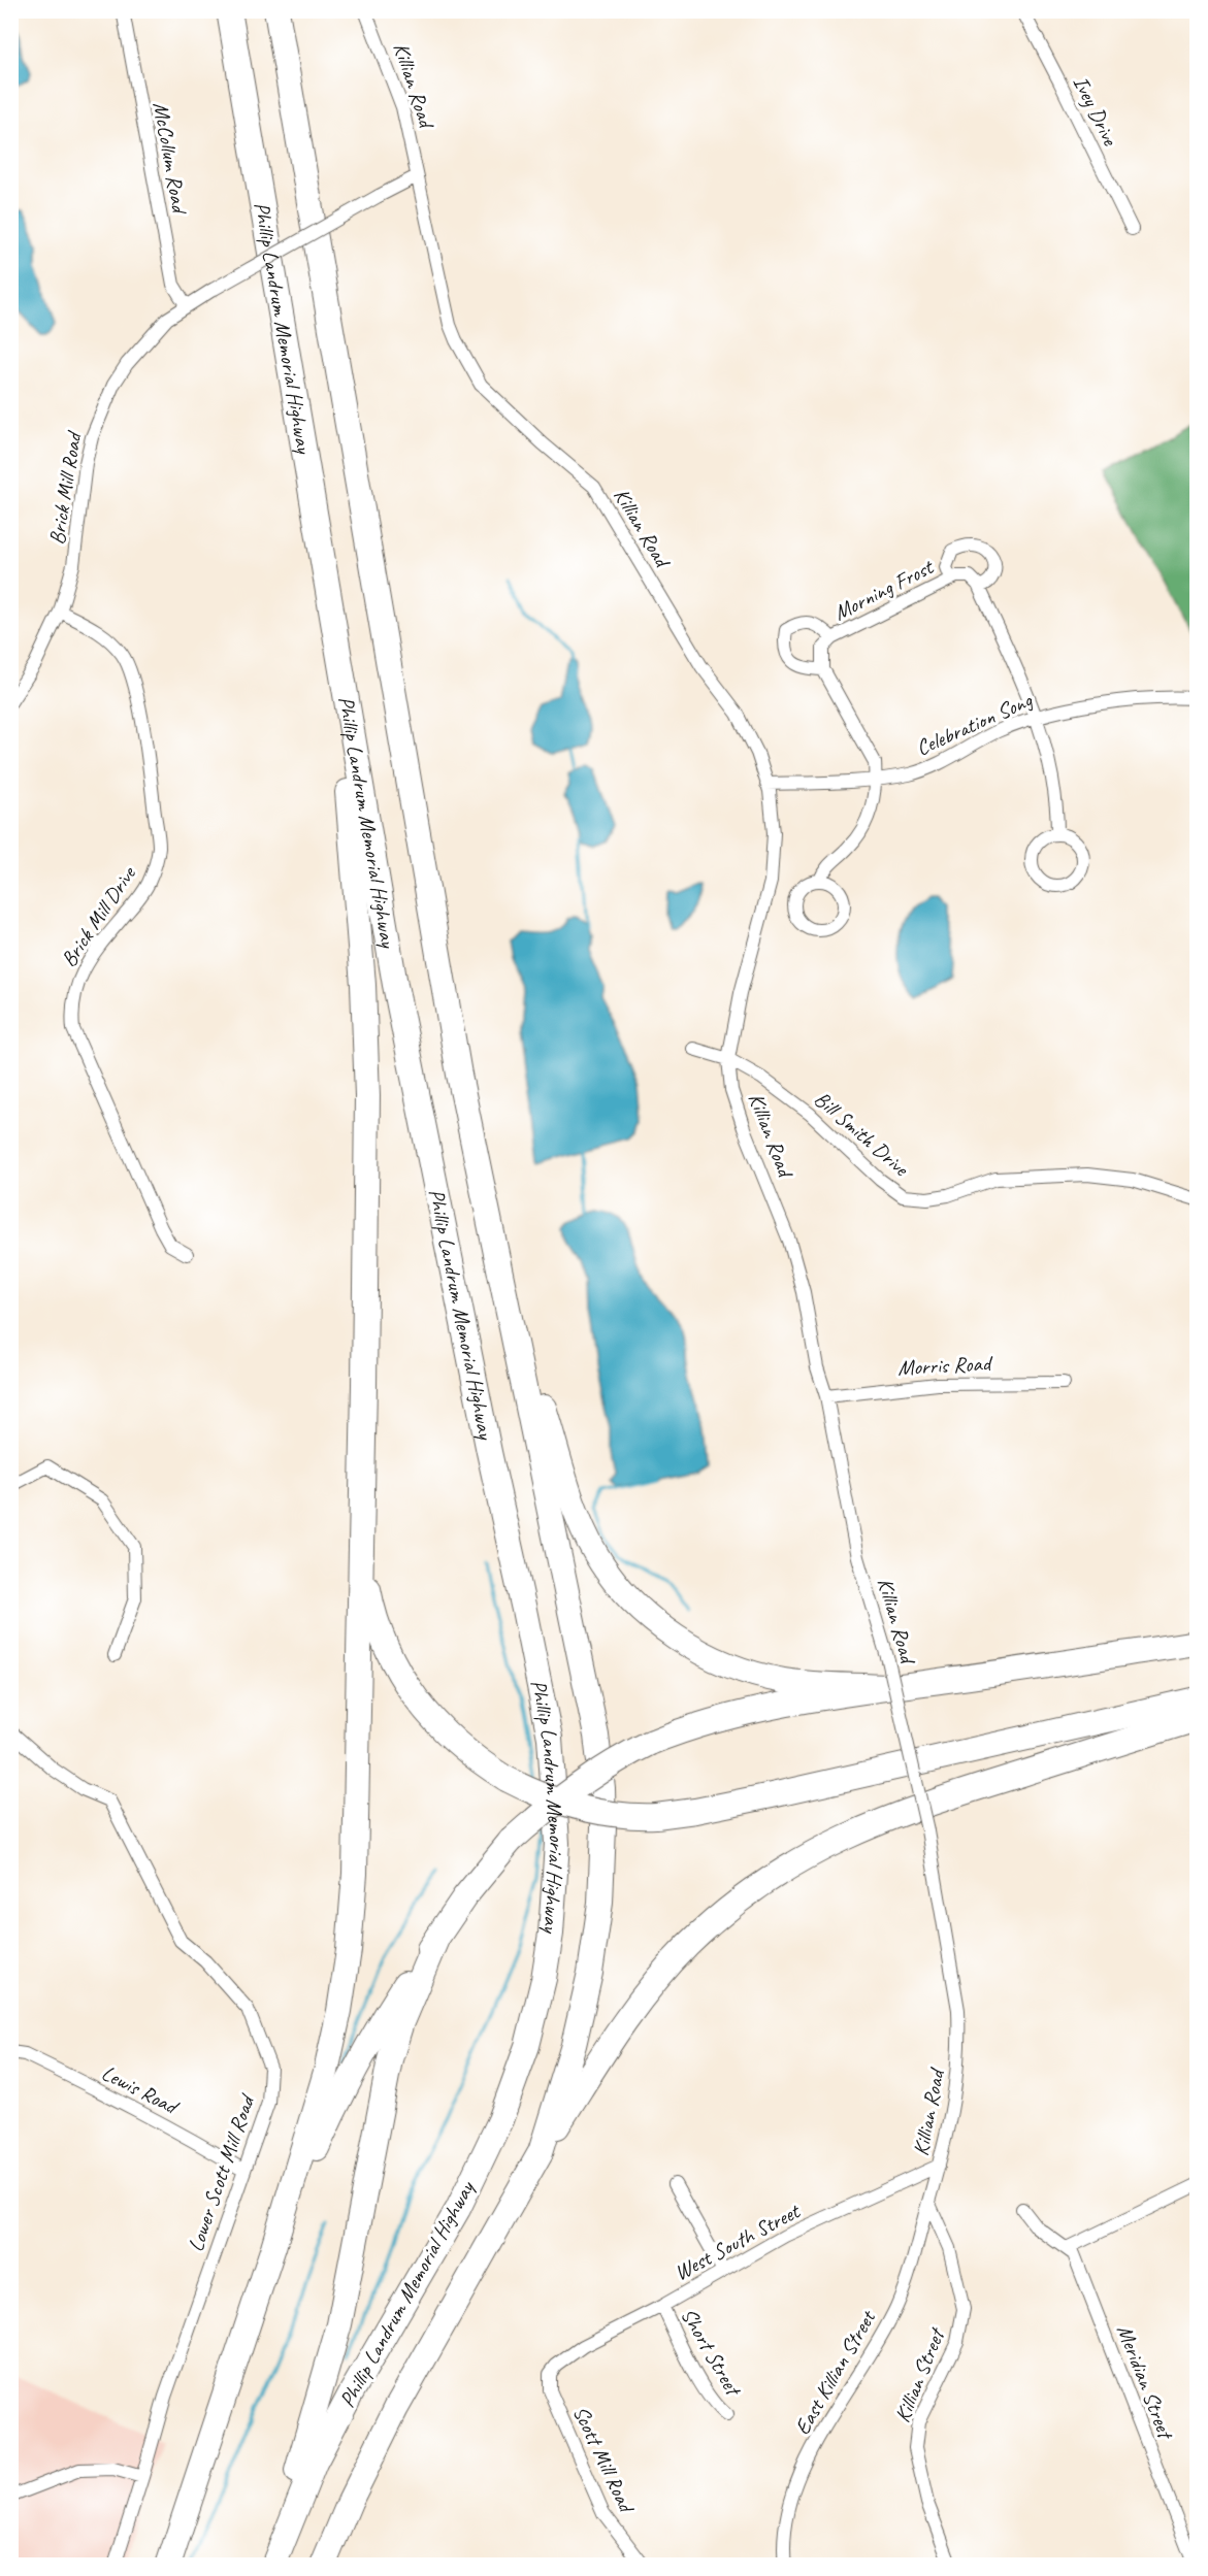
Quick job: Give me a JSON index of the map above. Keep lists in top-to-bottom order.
{
  "streets": {
    "highway": ["Phillip Landrum Memorial Highway"],
    "street": [
      "Killian Road",
      "Ivey Drive",
      "McCollum Road",
      "Brick Mill Road",
      "Morning Frost",
      "Celebration Song",
      "Brick Mill Drive",
      "Bill Smith Drive",
      "Morris Road",
      "Lewis Road",
      "Lower Scott Mill Road",
      "West South Street",
      "Short Street",
      "East Killian Street",
      "Killian Street",
      "Meridian Street",
      "Scott Mill Road"
    ]
  },
  "crossings": [
    ["Killian Road", "Brick Mill Road"],
    ["Killian Road", "Celebration Song"],
    ["Killian Road", "Bill Smith Drive"],
    ["Killian Road", "Morris Road"],
    ["Killian Road", "West South Street"],
    ["Killian Road", "East Killian Street"],
    ["Killian Road", "Killian Street"],
    ["McCollum Road", "Brick Mill Road"],
    ["Brick Mill Road", "Brick Mill Drive"],
    ["Lewis Road", "Lower Scott Mill Road"],
    ["West South Street", "Short Street"],
    ["West South Street", "Scott Mill Road"],
    ["East Killian Street", "Killian Street"]
  ]
}
